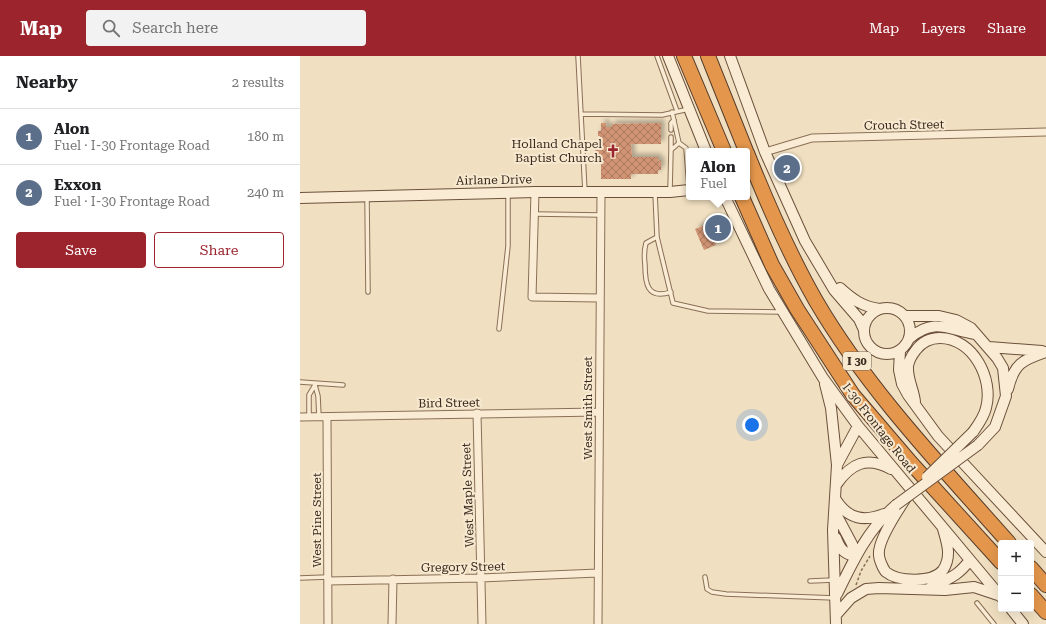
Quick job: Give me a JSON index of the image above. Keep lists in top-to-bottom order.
{
  "streets": {
    "highway": ["I 30"],
    "main road": ["Airlane Drive", "I-30 Frontage Road"],
    "street": [
      "Crouch Street",
      "Bird Street",
      "West Smith Street",
      "West Maple Street",
      "West Pine Street",
      "Gregory Street"
    ]
  },
  "crossings": [
    ["Airlane Drive", "West Smith Street"],
    ["Bird Street", "West Smith Street"],
    ["Bird Street", "West Maple Street"],
    ["Bird Street", "West Pine Street"],
    ["West Smith Street", "Gregory Street"],
    ["West Maple Street", "Gregory Street"],
    ["West Pine Street", "Gregory Street"]
  ],
  "places": {
    "church": ["Holland Chapel Baptist Church"]
  },
  "page": {
    "header": "Map",
    "search": "Search here",
    "nav": ["Map", "Layers", "Share"],
    "heading": ["Nearby", "2 results"],
    "list": [
      {
        "mark": "1",
        "name": "Alon",
        "note": "Fuel · I-30 Frontage Road",
        "value": "180 m"
      },
      {
        "mark": "2",
        "name": "Exxon",
        "note": "Fuel · I-30 Frontage Road",
        "value": "240 m"
      }
    ],
    "popup": ["Alon", "Fuel"],
    "pins": ["2", "1"],
    "buttons": ["Save", "Share"],
    "map_buttons": ["+", "−"]
  }
}
